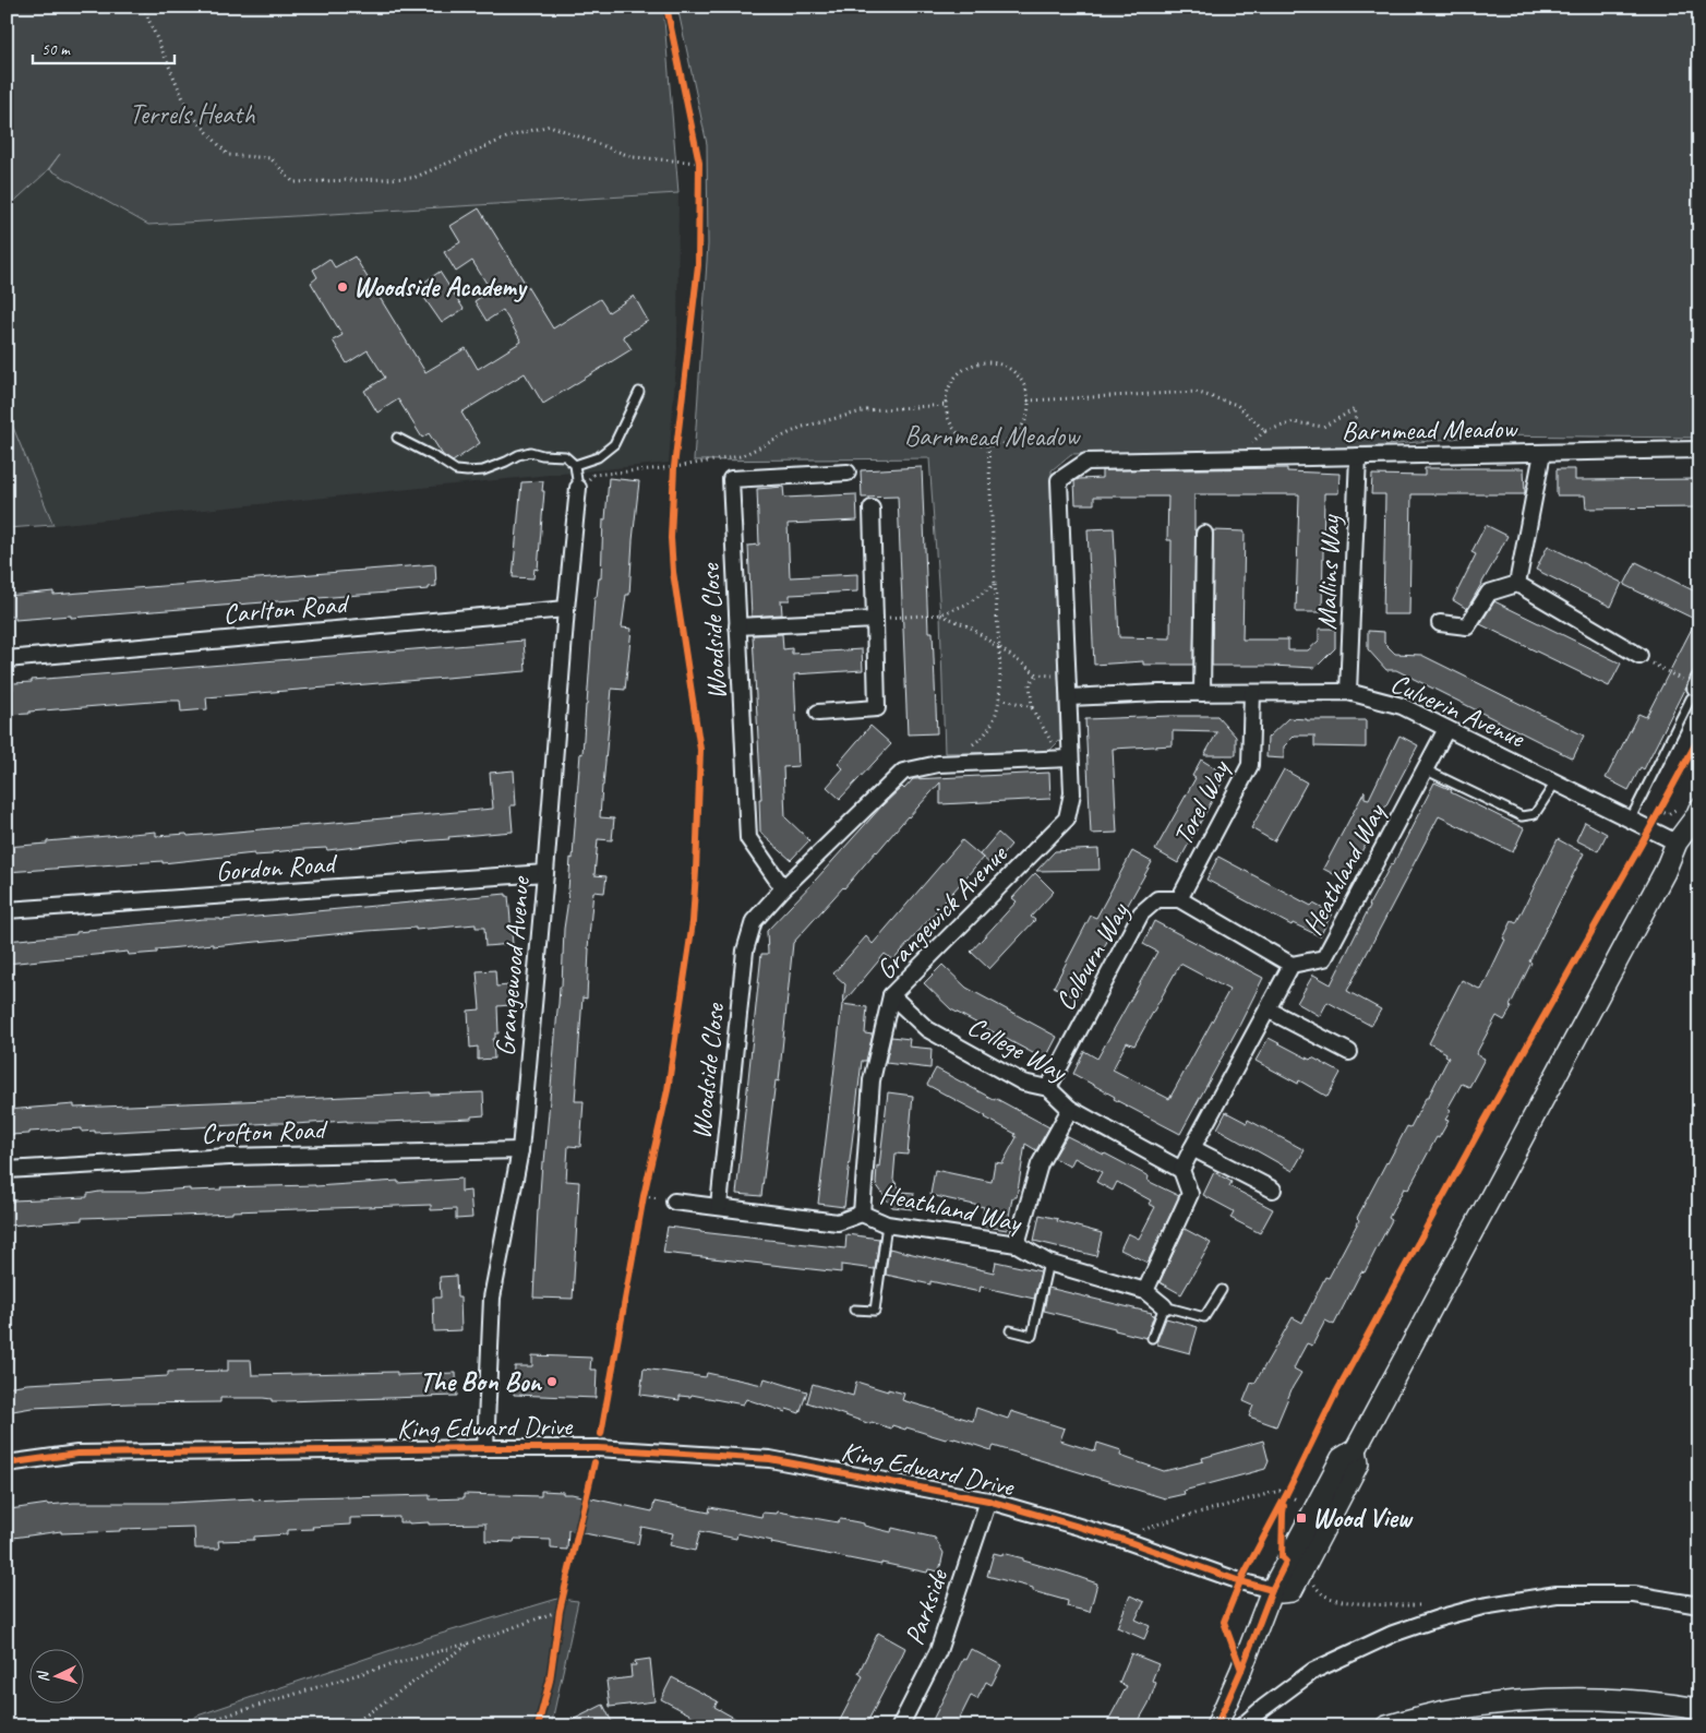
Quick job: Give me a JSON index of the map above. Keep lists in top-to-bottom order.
{
  "streets": {
    "street": [
      "Barnmead Meadow",
      "Mallins Way",
      "Carlton Road",
      "Woodside Close",
      "Culverin Avenue",
      "Torel Way",
      "Gordon Road",
      "Heathland Way",
      "Grangewick Avenue",
      "Colburn Way",
      "Grangewood Avenue",
      "College Way",
      "Crofton Road",
      "King Edward Drive",
      "Parkside"
    ]
  },
  "crossings": [
    ["Barnmead Meadow", "Mallins Way"],
    ["Barnmead Meadow", "Grangewick Avenue"],
    ["Mallins Way", "Culverin Avenue"],
    ["Carlton Road", "Grangewood Avenue"],
    ["Woodside Close", "Heathland Way"],
    ["Woodside Close", "Grangewick Avenue"],
    ["Culverin Avenue", "Torel Way"],
    ["Culverin Avenue", "Heathland Way"],
    ["Culverin Avenue", "Grangewick Avenue"],
    ["Torel Way", "Colburn Way"],
    ["Gordon Road", "Grangewood Avenue"],
    ["Heathland Way", "Grangewick Avenue"],
    ["Heathland Way", "College Way"],
    ["Grangewick Avenue", "College Way"],
    ["Colburn Way", "College Way"],
    ["Grangewood Avenue", "Crofton Road"],
    ["Grangewood Avenue", "King Edward Drive"],
    ["King Edward Drive", "Parkside"]
  ],
  "parks": ["Terrels Heath", "Barnmead Meadow"],
  "places": {
    "other": ["Woodside Academy", "The Bon Bon"],
    "transit": ["Wood View"]
  },
  "scale_bar": "50 m",
  "north": "left"
}
